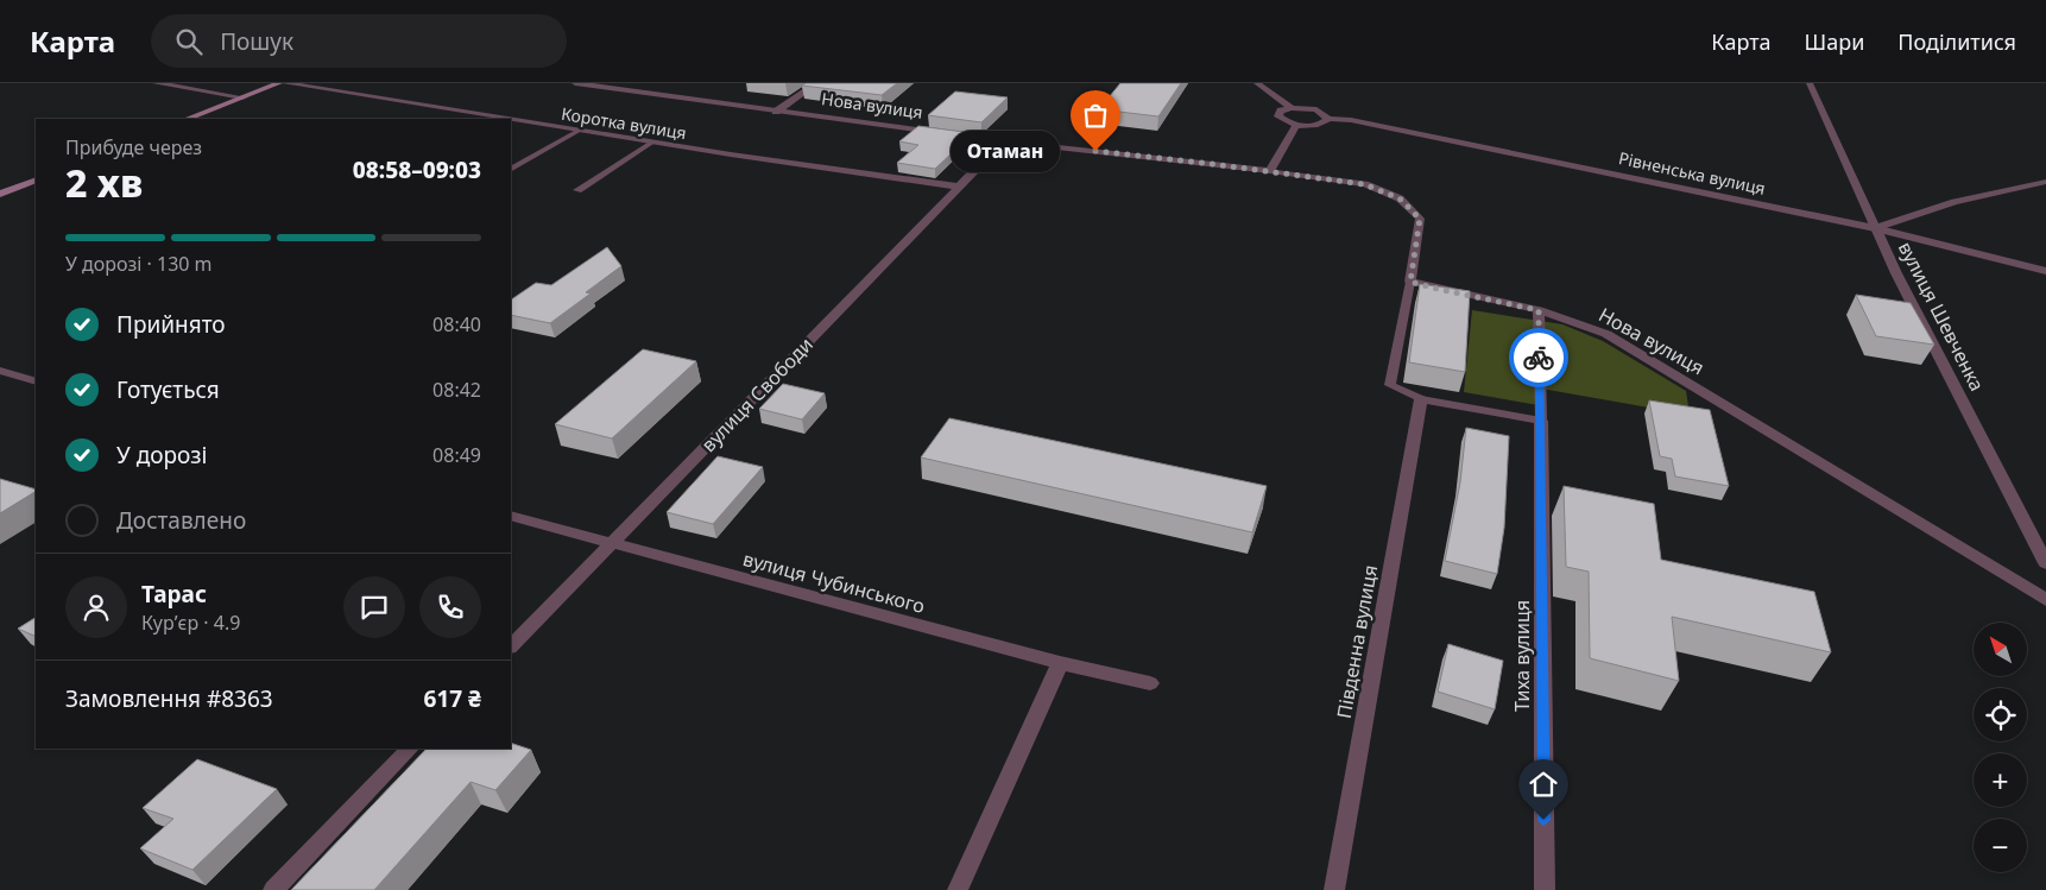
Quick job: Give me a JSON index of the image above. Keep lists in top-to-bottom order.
{
  "streets": {
    "street": [
      "Нова вулиця",
      "Коротка вулиця",
      "Рівненська вулиця",
      "вулиця Шевченка",
      "вулиця Свободи",
      "вулиця Чубинського",
      "Південна вулиця",
      "Тиха вулиця"
    ]
  },
  "crossings": [
    ["Нова вулиця", "вулиця Свободи"],
    ["Коротка вулиця", "вулиця Свободи"],
    ["Рівненська вулиця", "вулиця Шевченка"],
    ["вулиця Свободи", "вулиця Чубинського"]
  ],
  "places": ["Отаман"],
  "north": "top left",
  "page": {
    "header": "Карта",
    "search": "Пошук",
    "nav": ["Карта", "Шари", "Поділитися"],
    "heading": ["2 хв", "Прибуде через", "08:58–09:03"],
    "panel": [
      "Тарас",
      "Кур’єр · 4.9",
      "Замовлення #8363",
      "617 ₴"
    ],
    "bubble": "Отаман",
    "bar": "У дорозі · 130 m",
    "list": [
      ["Прийнято", "08:40"],
      ["Готується", "08:42"],
      ["У дорозі", "08:49"],
      "Доставлено"
    ],
    "map_buttons": ["+", "−"]
  }
}
